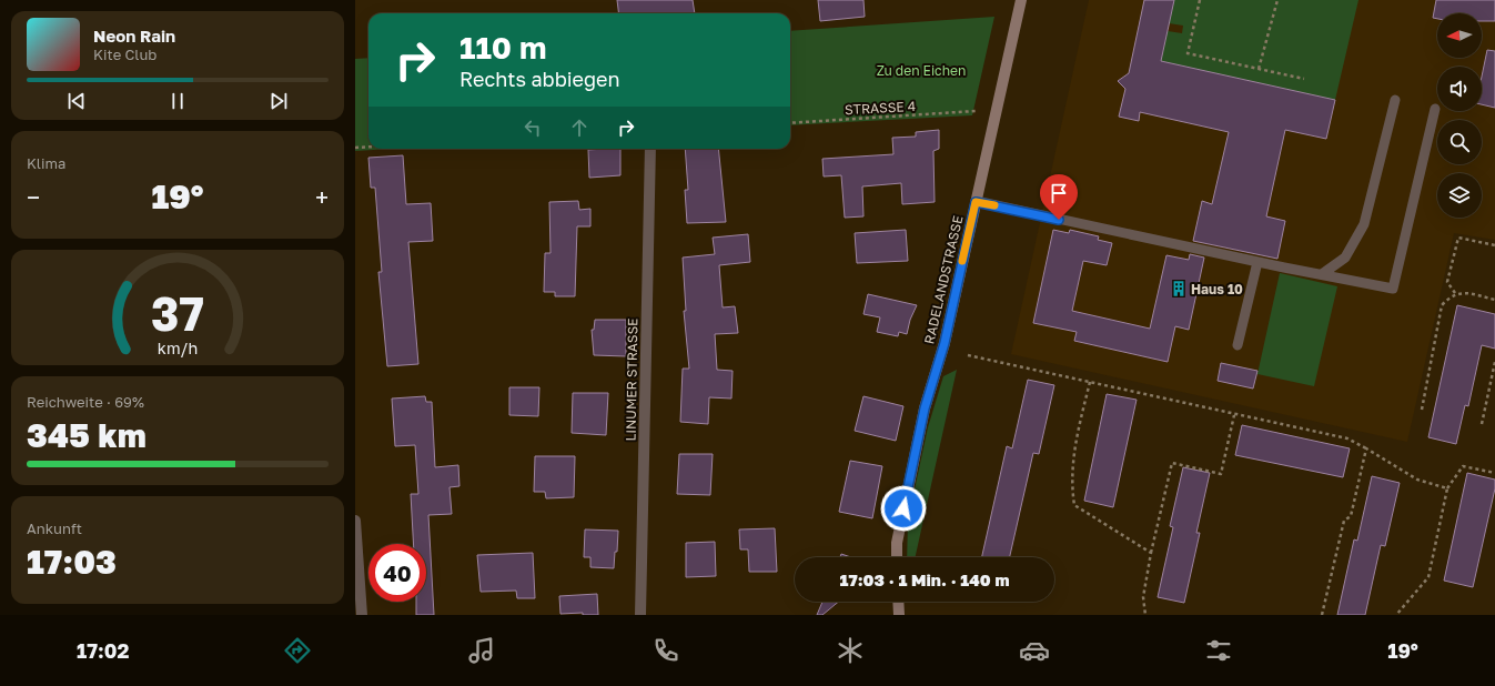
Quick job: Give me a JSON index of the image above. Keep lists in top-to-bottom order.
{
  "streets": {
    "street": ["RADELANDSTRASSE", "LINUMER STRASSE"],
    "path": ["STRASSE 4"]
  },
  "parks": ["Zu den Eichen"],
  "places": {
    "building": ["Haus 10"]
  },
  "north": "left",
  "page": {
    "turn": ["110 m", "Rechts abbiegen"],
    "song": ["Neon Rain", "Kite Club"],
    "tile": [
      "Klima",
      ["Reichweite · 69%", "345 km"],
      ["Ankunft", "17:03"]
    ],
    "heat": ["−", "19°", "+"],
    "limit": "40",
    "trip": "17:03 · 1 Min. · 140 m",
    "tabs": ["17:02", "19°"],
    "gauge": ["37", "km/h"]
  }
}
